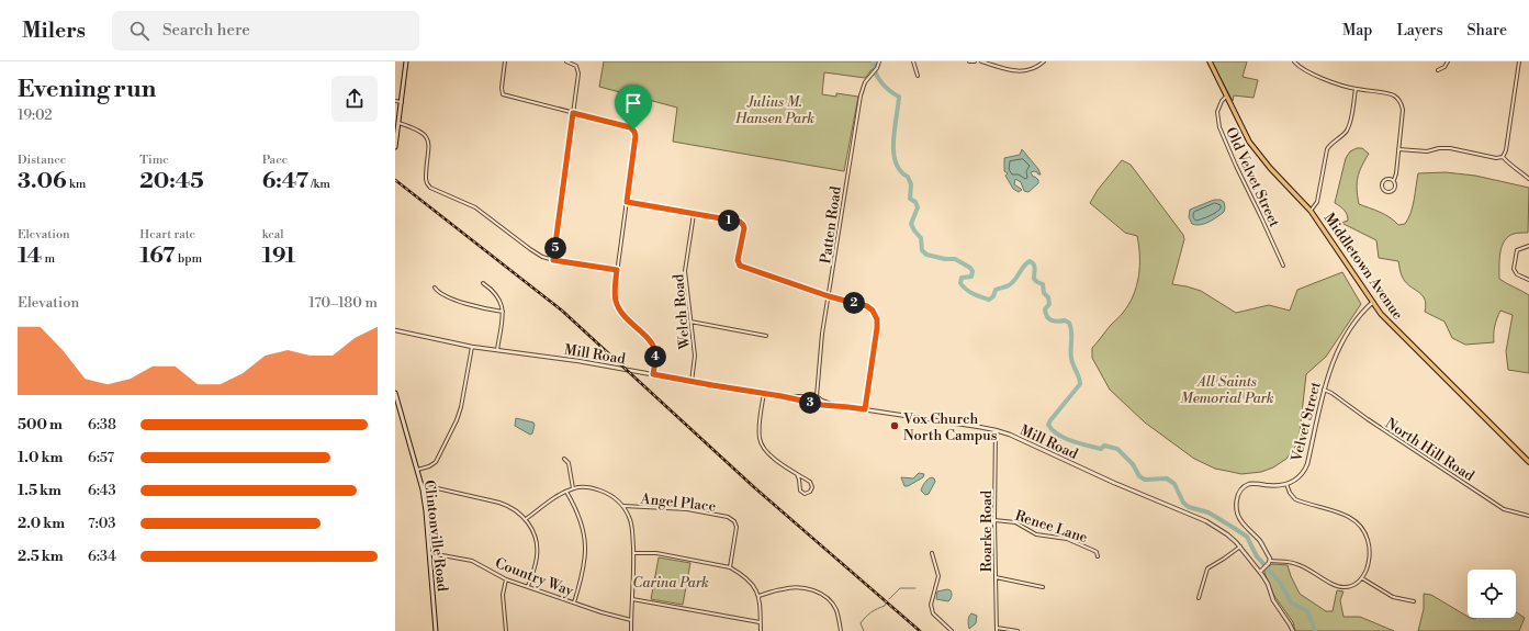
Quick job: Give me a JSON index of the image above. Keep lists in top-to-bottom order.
{
  "streets": {
    "main road": ["Middletown Avenue", "Clintonville Road"],
    "street": [
      "Old Velvet Street",
      "Patten Road",
      "Welch Road",
      "Mill Road",
      "Velvet Street",
      "North Hill Road",
      "Angel Place",
      "Renee Lane",
      "Roarke Road",
      "Country Way"
    ]
  },
  "crossings": [
    ["Old Velvet Street", "Middletown Avenue"],
    ["Middletown Avenue", "Velvet Street"],
    ["Welch Road", "Mill Road"],
    ["Mill Road", "Roarke Road"],
    ["Velvet Street", "North Hill Road"],
    ["Renee Lane", "Roarke Road"],
    ["Clintonville Road", "Country Way"]
  ],
  "parks": ["Julius M. Hansen Park", "All Saints Memorial Park", "Carina Park"],
  "places": ["Vox Church North Campus"],
  "page": {
    "header": "Milers",
    "search": "Search here",
    "nav": ["Map", "Layers", "Share"],
    "heading": ["Evening run", "19:02"],
    "stats": [
      ["Distance", "3.06 km"],
      ["Time", "20:45"],
      ["Pace", "6:47 /km"],
      ["Elevation", "14 m"],
      ["Heart rate", "167 bpm"],
      ["kcal", "191"]
    ],
    "pins": [
      "1",
      "5",
      "2",
      "4",
      "3"
    ],
    "chart": ["Elevation", "170–180 m"],
    "list": [
      {
        "name": "500 m",
        "note": "6:38"
      },
      {
        "name": "1.0 km",
        "note": "6:57"
      },
      {
        "name": "1.5 km",
        "note": "6:43"
      },
      {
        "name": "2.0 km",
        "note": "7:03"
      },
      {
        "name": "2.5 km",
        "note": "6:34"
      }
    ]
  }
}
